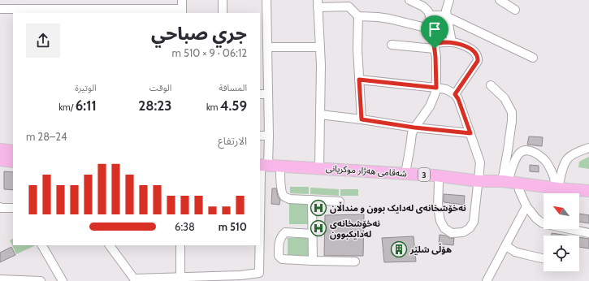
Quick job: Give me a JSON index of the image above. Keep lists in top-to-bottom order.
{
  "streets": {
    "highway": ["شەقامی ھەژار موکریانی", "3"]
  },
  "places": {
    "hospital": ["نەخۆشخانەی لەدایک بوون و منداڵان", "نەخۆشخانەی لەدایکبوون"],
    "building": ["هۆڵی شلێر"]
  },
  "north": "top left",
  "page": {
    "heading": ["جري صباحي", "06:12 · 9 × 510 m"],
    "stats": [
      ["المسافة", "4.59 km"],
      ["الوقت", "28:23"],
      ["الوتيرة", "6:11 /km"]
    ],
    "chart": ["الارتفاع", "24–28 m"],
    "list": [
      {
        "name": "510 m",
        "note": "6:38"
      }
    ]
  }
}
